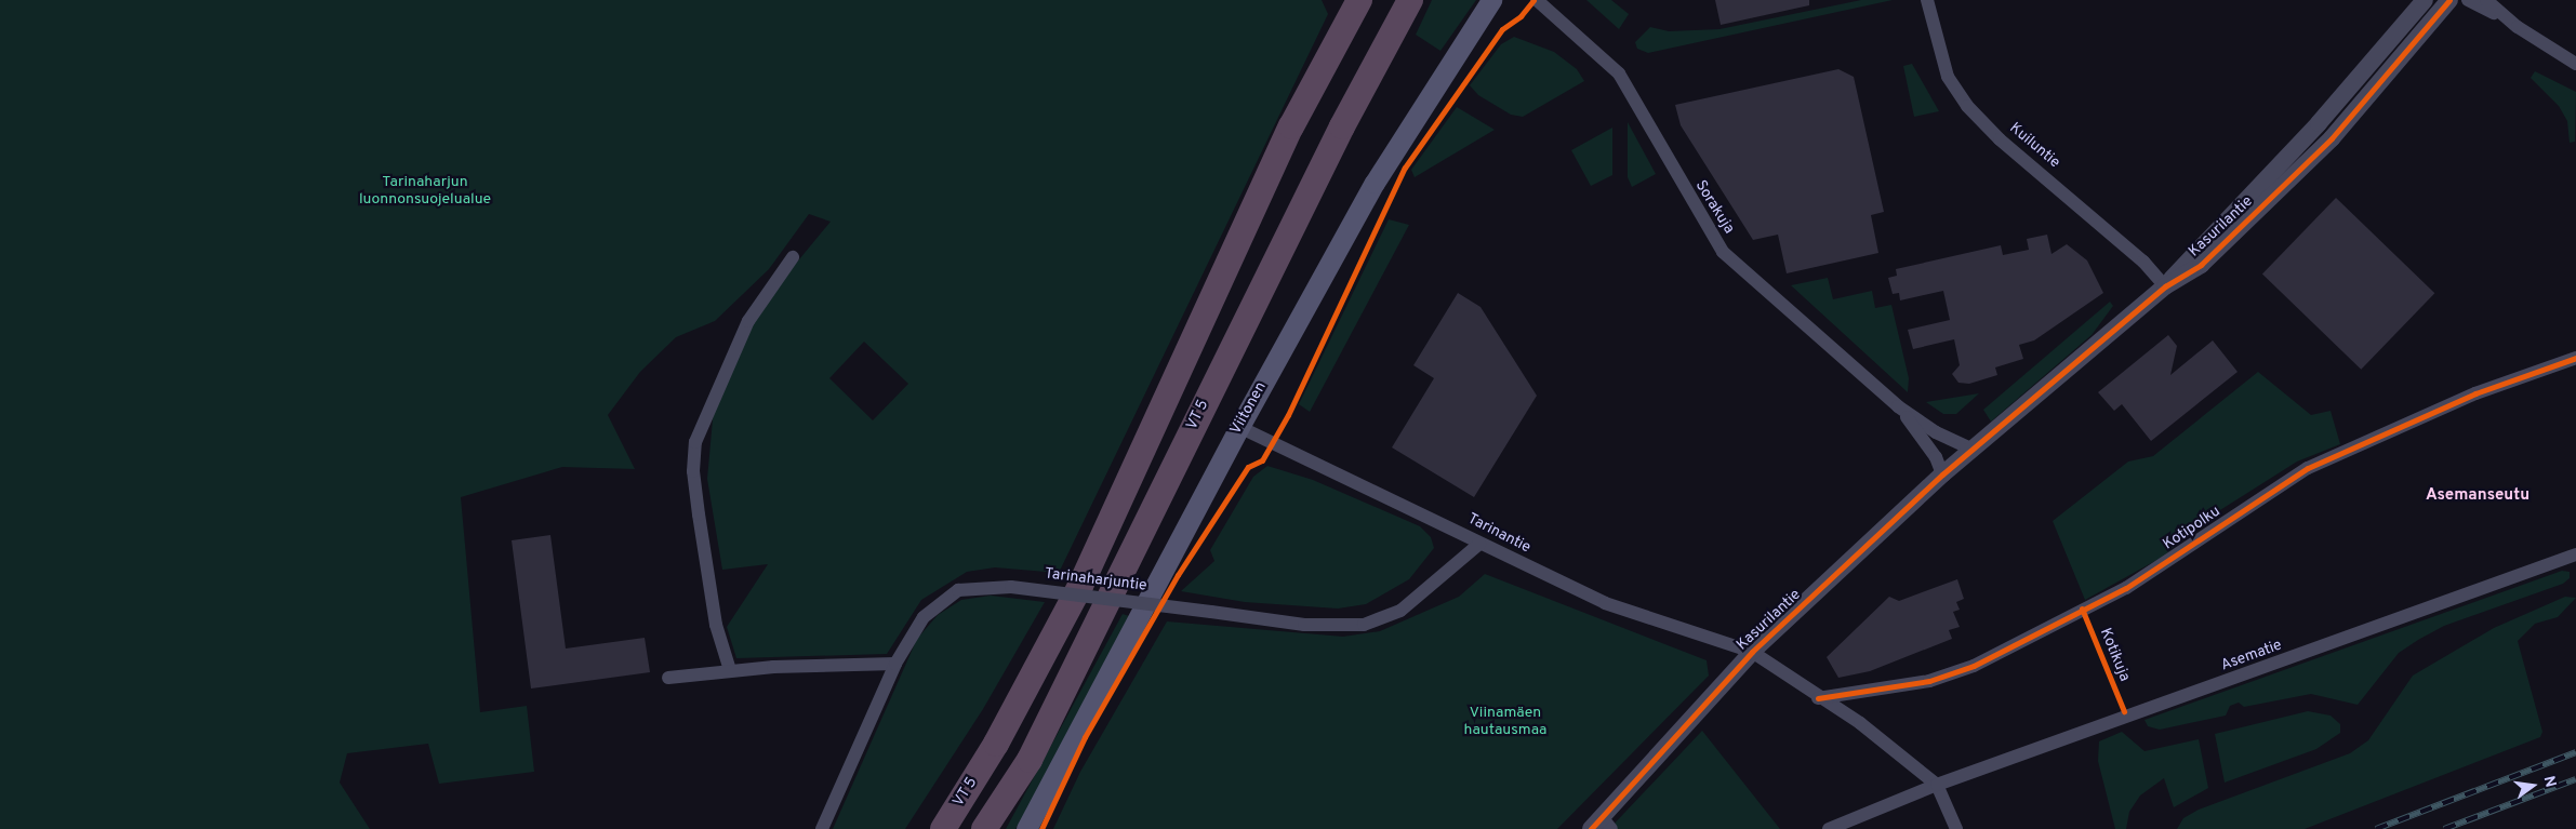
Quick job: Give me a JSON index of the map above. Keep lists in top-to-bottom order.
{
  "streets": {
    "highway": ["VT 5"],
    "main road": ["Viitonen"],
    "street": [
      "Kuiluntie",
      "Sorakuja",
      "Kasurilantie",
      "Kotipolku",
      "Tarinantie",
      "Tarinaharjuntie",
      "Asematie"
    ],
    "cycle path": ["Kotikuja"]
  },
  "crossings": [
    ["Kuiluntie", "Kasurilantie"],
    ["Sorakuja", "Kasurilantie"],
    ["Kasurilantie", "Tarinantie"],
    ["Viitonen", "Tarinantie"],
    ["Kotipolku", "Tarinantie"],
    ["Tarinantie", "Tarinaharjuntie"],
    ["Tarinantie", "Asematie"]
  ],
  "districts": ["Asemanseutu"],
  "parks": ["Tarinaharjun luonnonsuojelualue", "Viinamäen hautausmaa"],
  "north": "right"
}
